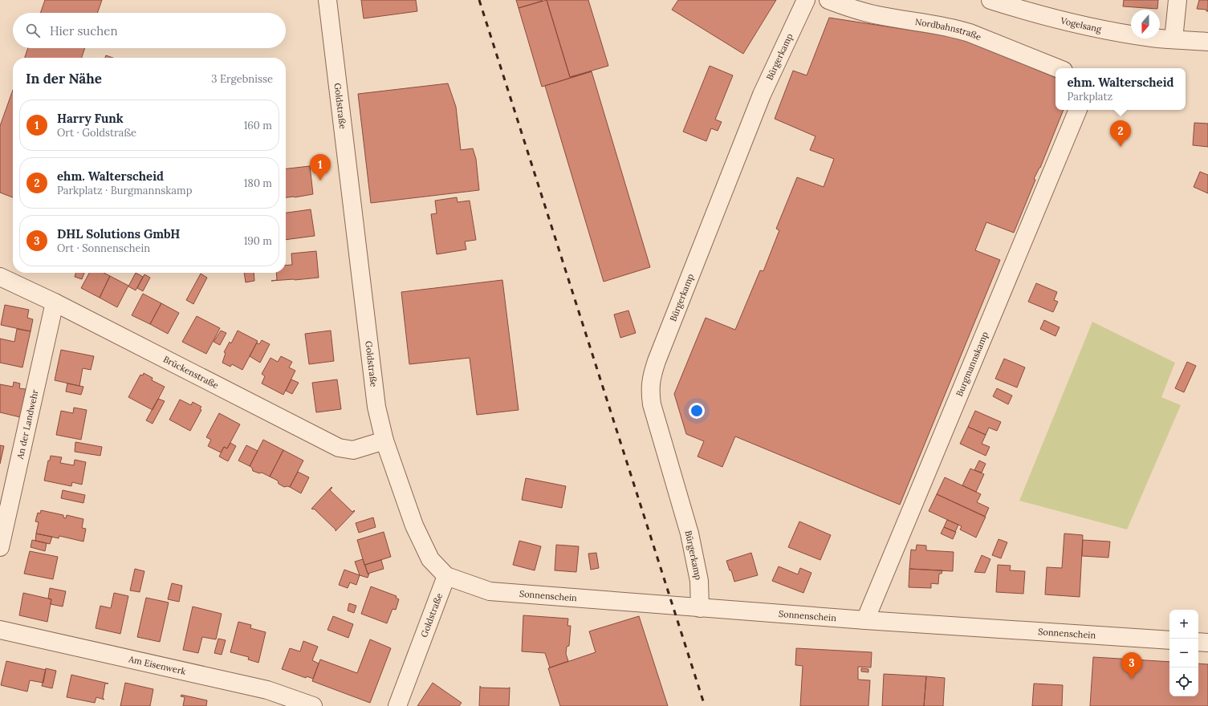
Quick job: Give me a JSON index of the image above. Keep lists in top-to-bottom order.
{
  "streets": {
    "street": [
      "Vogelsang",
      "Nordbahnstraße",
      "Bürgerkamp",
      "Goldstraße",
      "Burgmannskamp",
      "Brückenstraße",
      "An der Landwehr",
      "Sonnenschein",
      "Am Eisenwerk"
    ]
  },
  "crossings": [
    ["Bürgerkamp", "Sonnenschein"],
    ["Goldstraße", "Brückenstraße"],
    ["Goldstraße", "Sonnenschein"],
    ["Burgmannskamp", "Sonnenschein"],
    ["Brückenstraße", "An der Landwehr"]
  ],
  "north": "bottom",
  "page": {
    "search": "Hier suchen",
    "heading": ["In der Nähe", "3 Ergebnisse"],
    "popup": ["ehm. Walterscheid", "Parkplatz"],
    "list": [
      {
        "mark": "1",
        "name": "Harry Funk",
        "note": "Ort · Goldstraße",
        "value": "160 m"
      },
      {
        "mark": "2",
        "name": "ehm. Walterscheid",
        "note": "Parkplatz · Burgmannskamp",
        "value": "180 m"
      },
      {
        "mark": "3",
        "name": "DHL Solutions GmbH",
        "note": "Ort · Sonnenschein",
        "value": "190 m"
      }
    ],
    "pins": ["2", "1", "3"],
    "map_buttons": ["+", "−"]
  }
}
